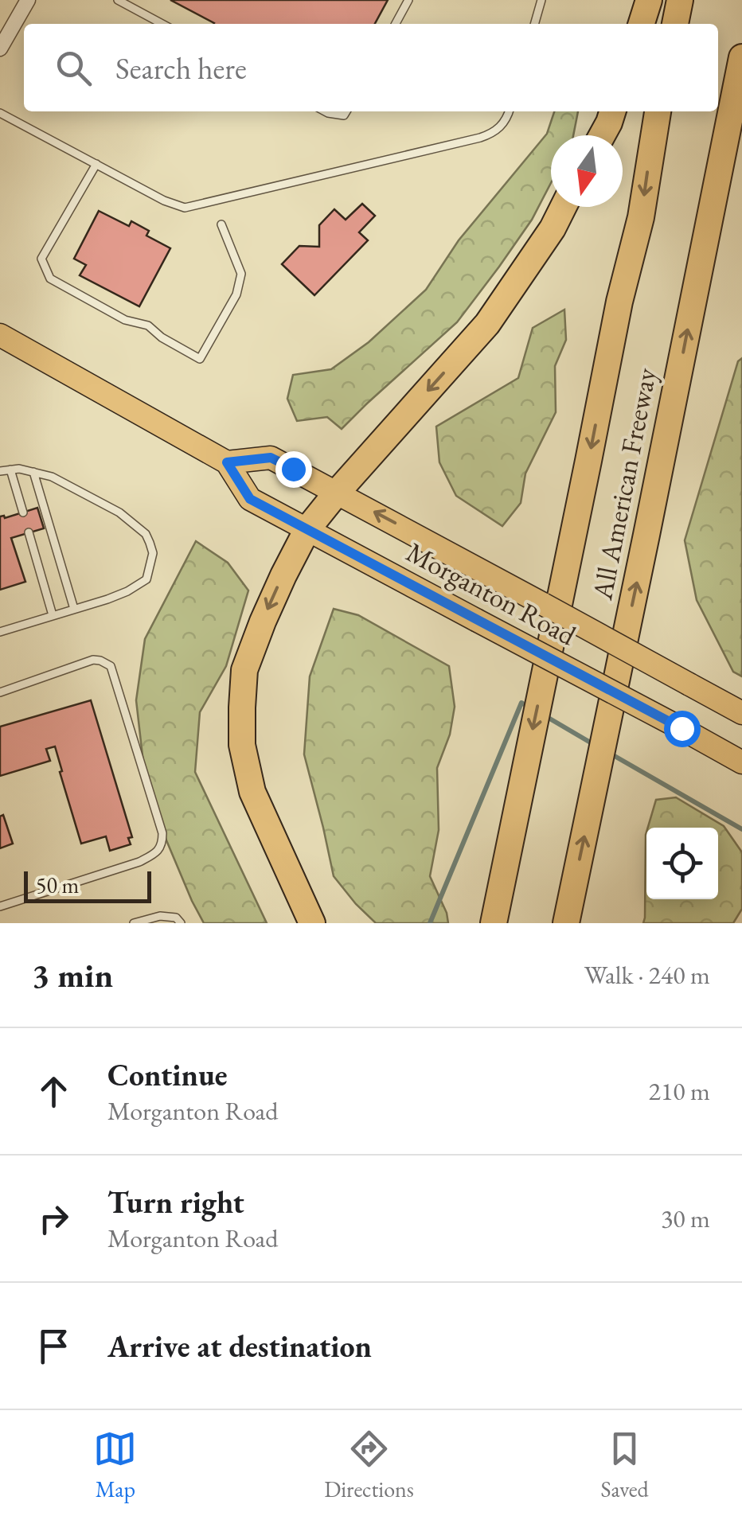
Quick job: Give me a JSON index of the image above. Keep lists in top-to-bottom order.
{
  "streets": {
    "highway": ["All American Freeway"],
    "main road": ["Morganton Road"]
  },
  "scale_bar": "50 m",
  "north": "bottom",
  "page": {
    "search": "Search here",
    "scale": "50 m",
    "heading": ["3 min", "Walk · 240 m"],
    "list": [
      ["Continue", "Morganton Road", "210 m"],
      ["Turn right", "Morganton Road", "30 m"],
      "Arrive at destination"
    ],
    "nav": ["Map", "Directions", "Saved"]
  }
}
